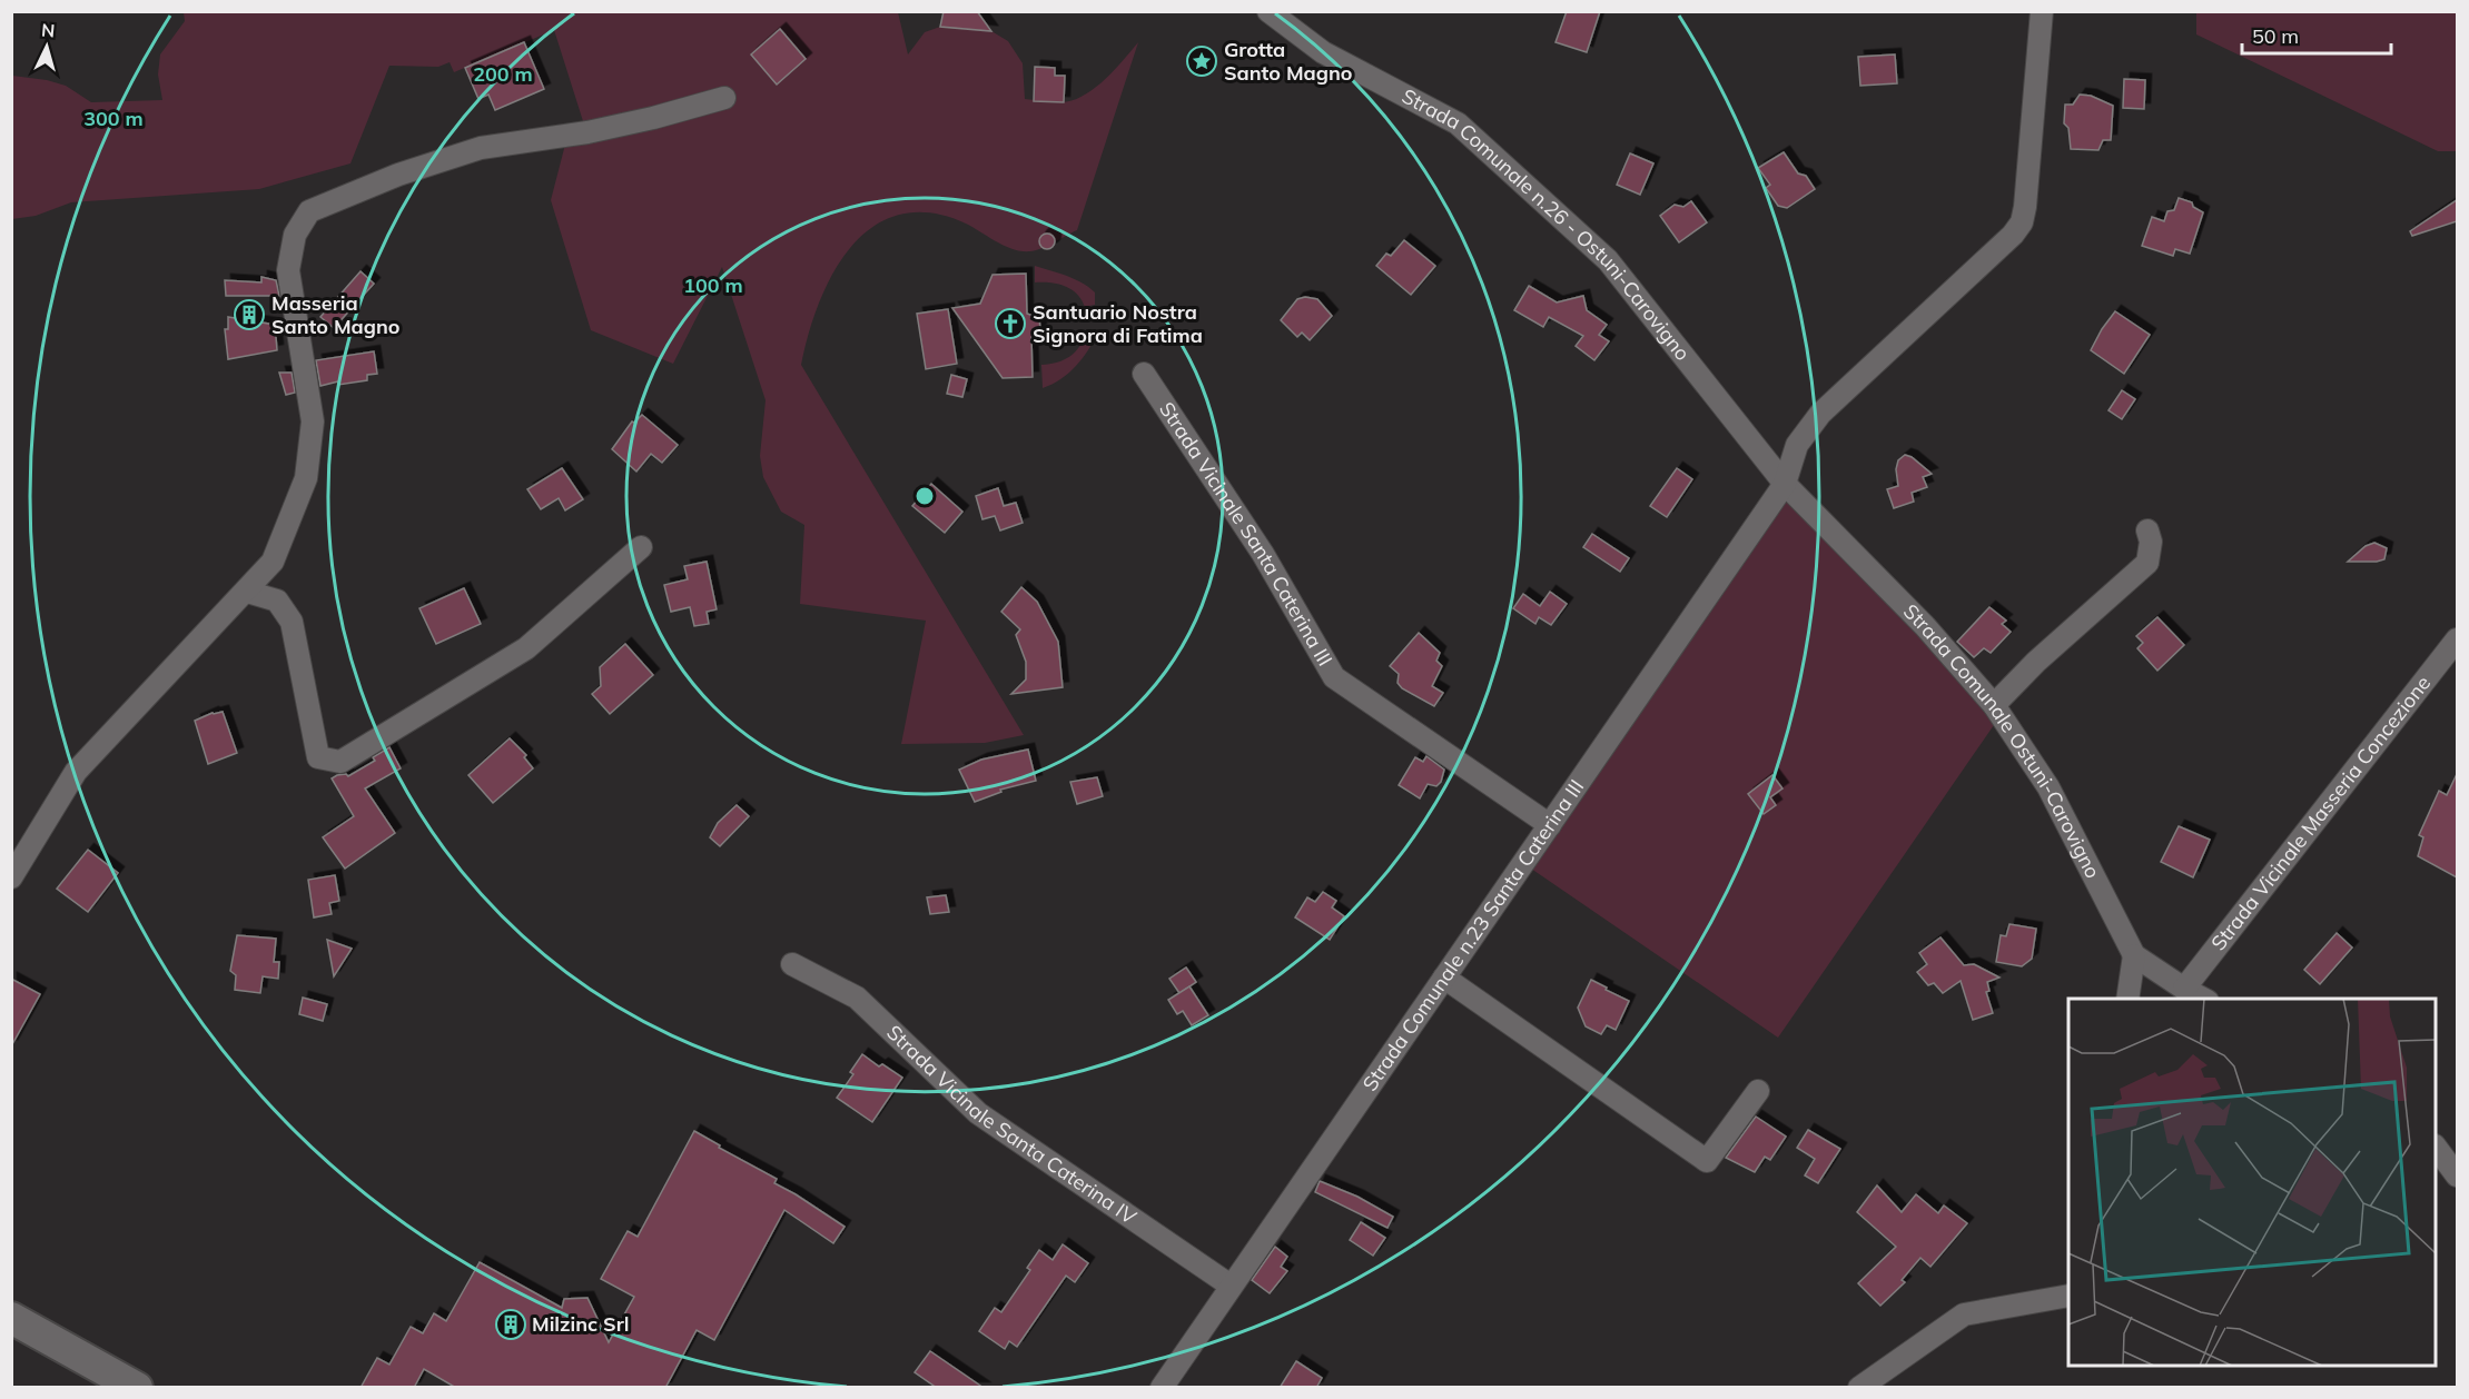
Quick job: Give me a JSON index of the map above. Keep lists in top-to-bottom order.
{
  "streets": {
    "street": [
      "Strada Comunale n.26 - Ostuni-Carovigno",
      "Strada Vicinale Santa Caterina III",
      "Strada Comunale Ostuni-Carovigno",
      "Strada Vicinale Masseria Concezione",
      "Strada Comunale n.23 Santa Caterina III",
      "Strada Vicinale Santa Caterina IV"
    ]
  },
  "crossings": [
    ["Strada Comunale n.26 - Ostuni-Carovigno", "Strada Comunale Ostuni-Carovigno"],
    ["Strada Comunale n.26 - Ostuni-Carovigno", "Strada Comunale n.23 Santa Caterina III"],
    ["Strada Vicinale Santa Caterina III", "Strada Comunale n.23 Santa Caterina III"],
    ["Strada Comunale Ostuni-Carovigno", "Strada Vicinale Masseria Concezione"],
    ["Strada Comunale Ostuni-Carovigno", "Strada Comunale n.23 Santa Caterina III"],
    ["Strada Comunale n.23 Santa Caterina III", "Strada Vicinale Santa Caterina IV"]
  ],
  "places": {
    "place": ["Grotta Santo Magno"],
    "building": ["Masseria Santo Magno", "Milzinc Srl"],
    "church": ["Santuario Nostra Signora di Fatima"]
  },
  "scale_bar": "50 m",
  "north": "top",
  "rings": ["200 m", "300 m", "100 m"]
}
